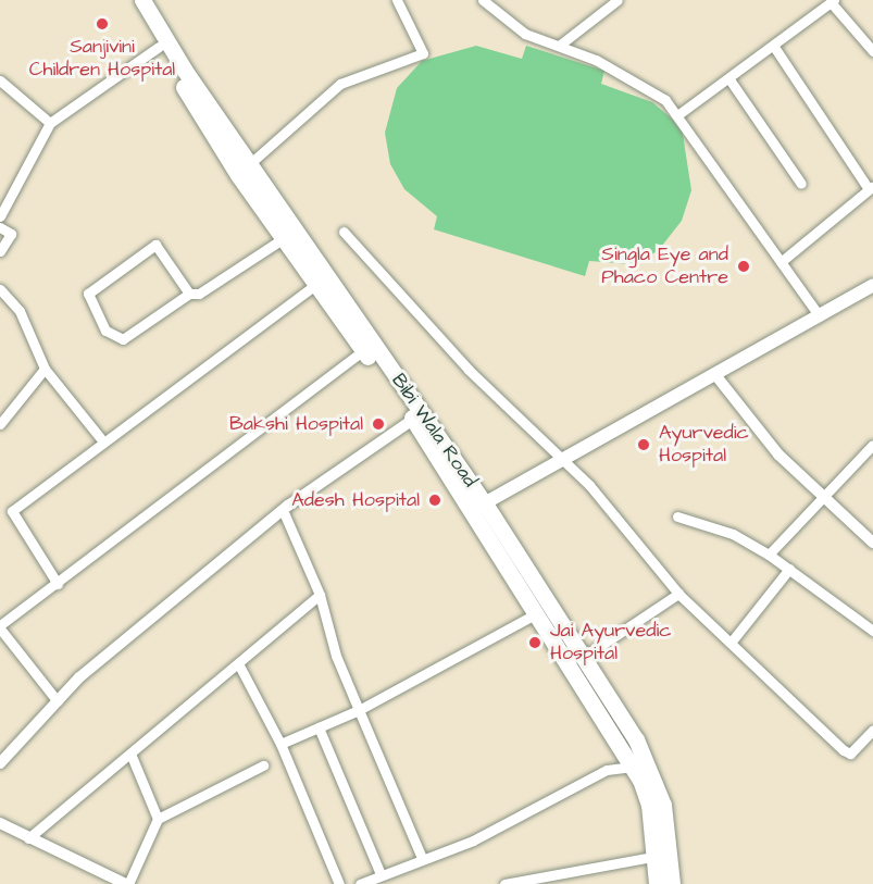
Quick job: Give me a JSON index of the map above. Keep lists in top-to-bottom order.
{
  "streets": {
    "highway": ["Bibi Wala Road"]
  },
  "places": [
    "Sanjivini Children Hospital",
    "Singla Eye and Phaco Centre",
    "Bakshi Hospital",
    "Ayurvedic Hospital",
    "Adesh Hospital",
    "Jai Ayurvedic Hospital"
  ]
}
